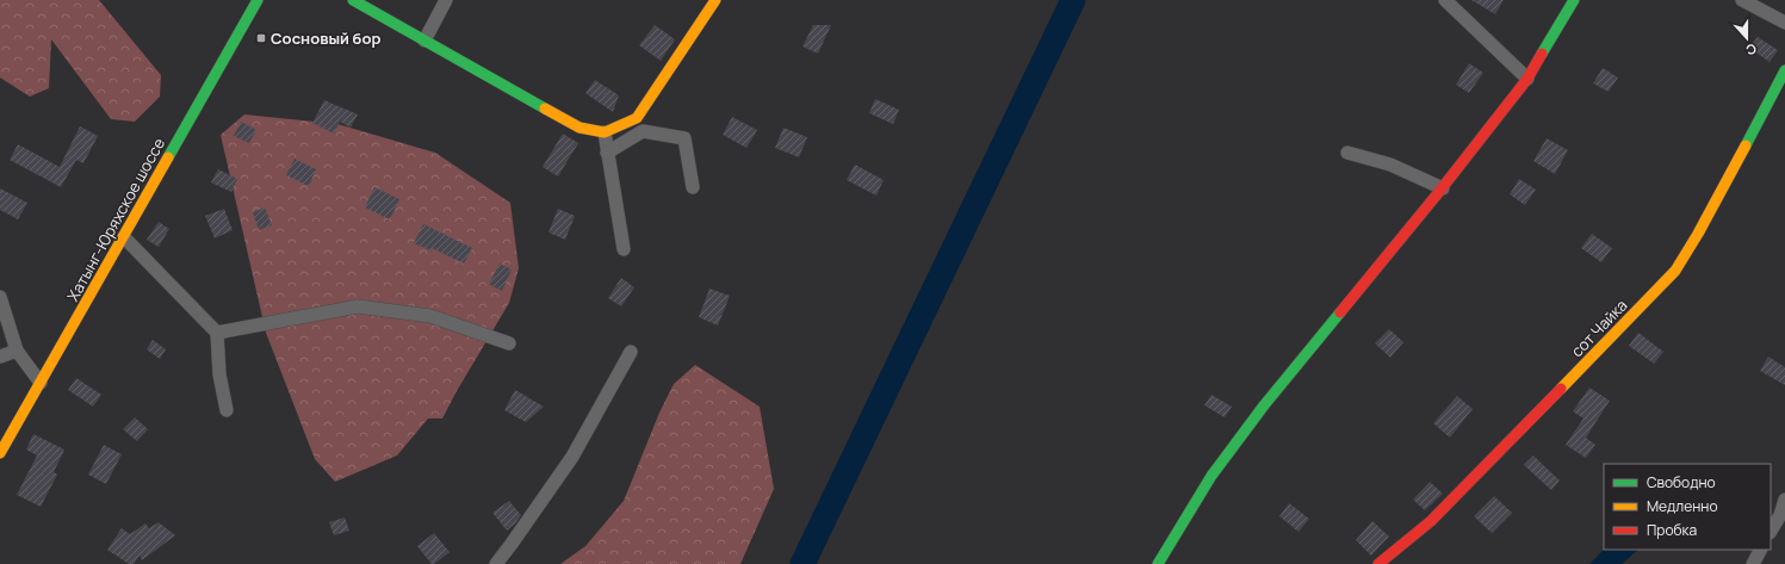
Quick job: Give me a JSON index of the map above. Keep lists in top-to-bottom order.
{
  "streets": {
    "street": ["Хатынг-Юряхское шоссе", "сот Чайка"]
  },
  "places": {
    "transit": ["Сосновый бор"]
  },
  "legend": ["Свободно", "Медленно", "Пробка"],
  "north": "bottom"
}
